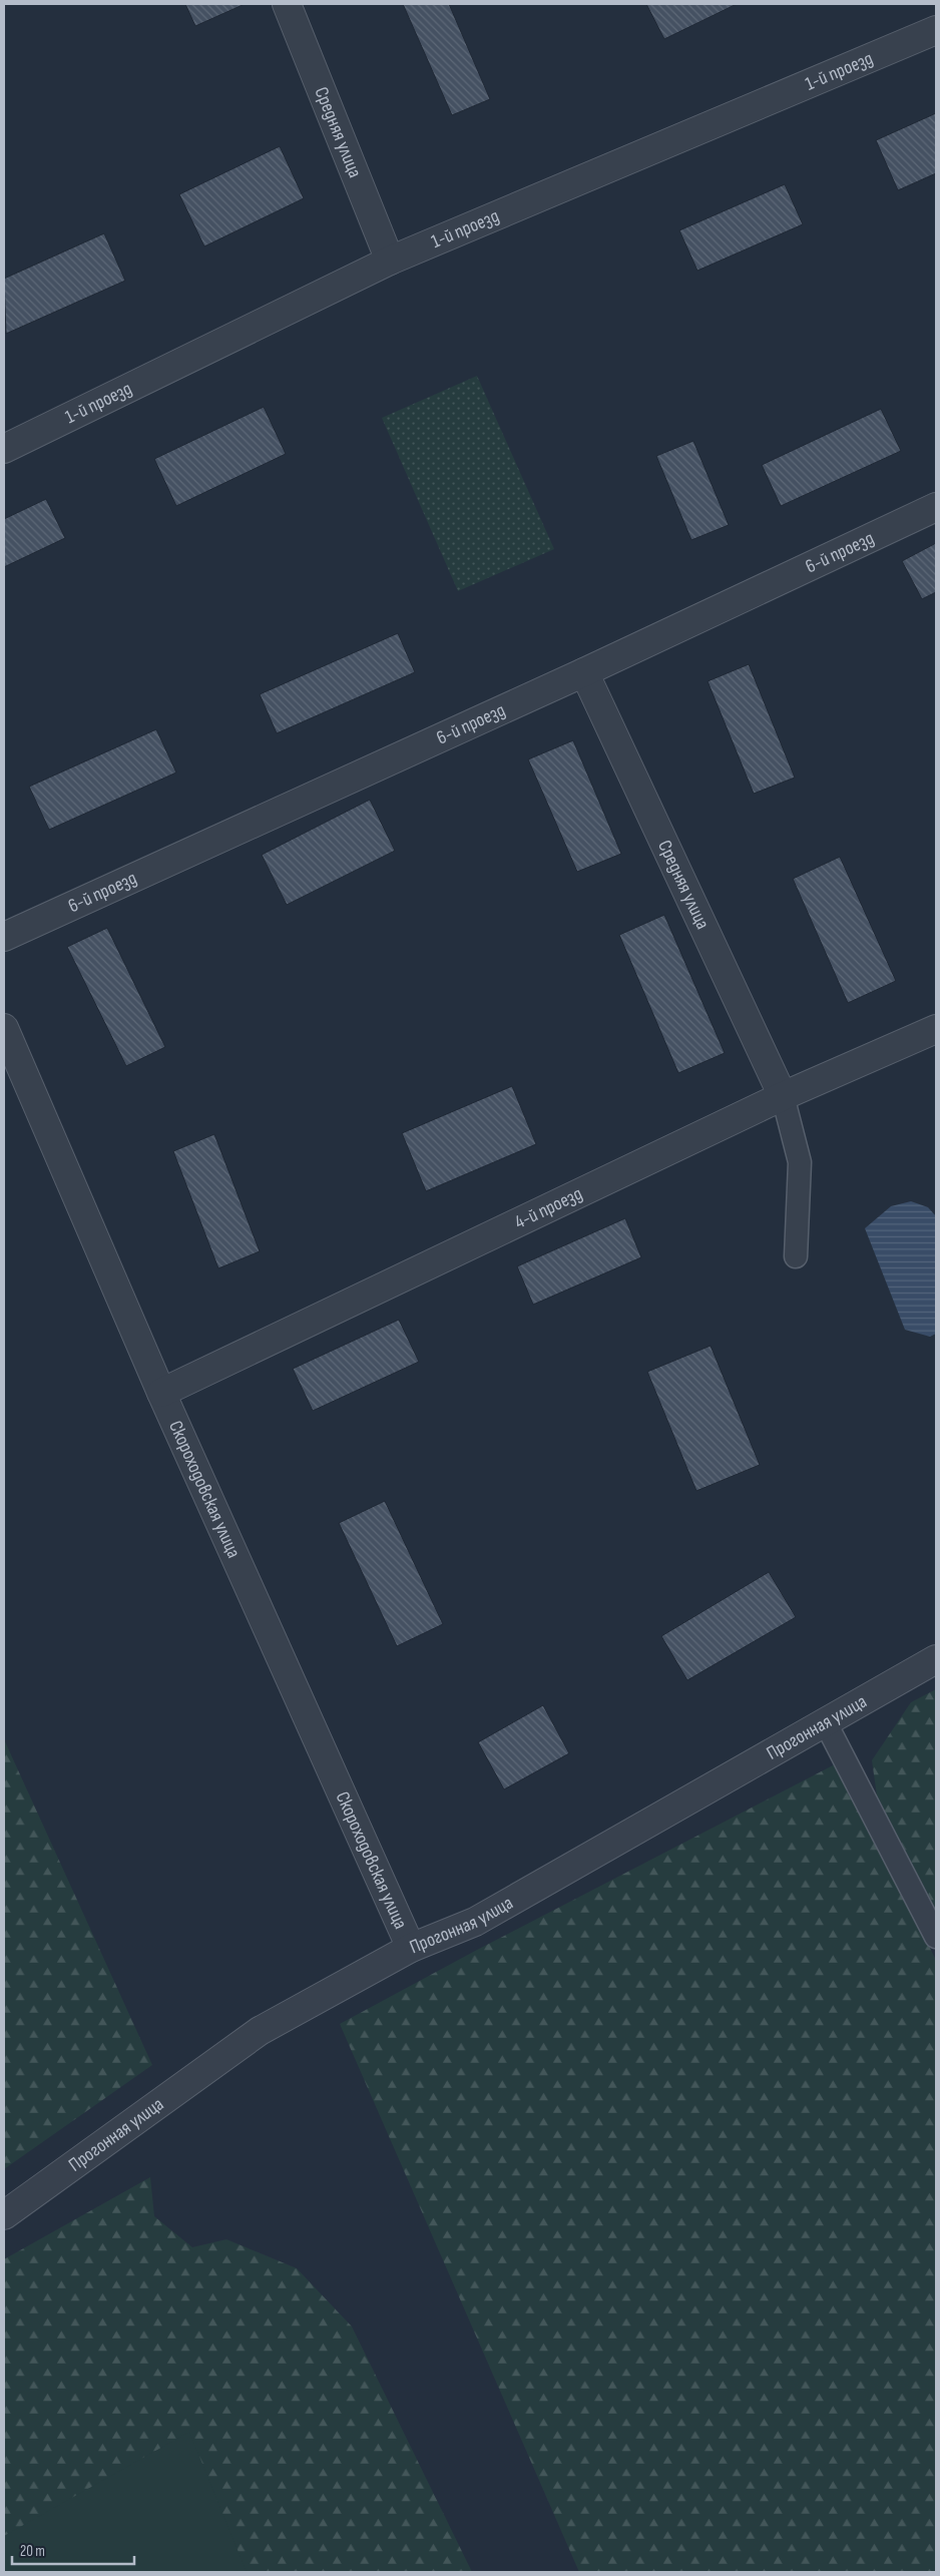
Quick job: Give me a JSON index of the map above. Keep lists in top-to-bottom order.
{
  "streets": {
    "street": [
      "1-й проезд",
      "Средняя улица",
      "6-й проезд",
      "4-й проезд",
      "Скороходовская улица",
      "Прогонная улица"
    ]
  },
  "crossings": [
    ["1-й проезд", "Средняя улица"],
    ["Средняя улица", "6-й проезд"],
    ["Средняя улица", "4-й проезд"],
    ["4-й проезд", "Скороходовская улица"],
    ["Скороходовская улица", "Прогонная улица"]
  ],
  "scale_bar": "20 m"
}
